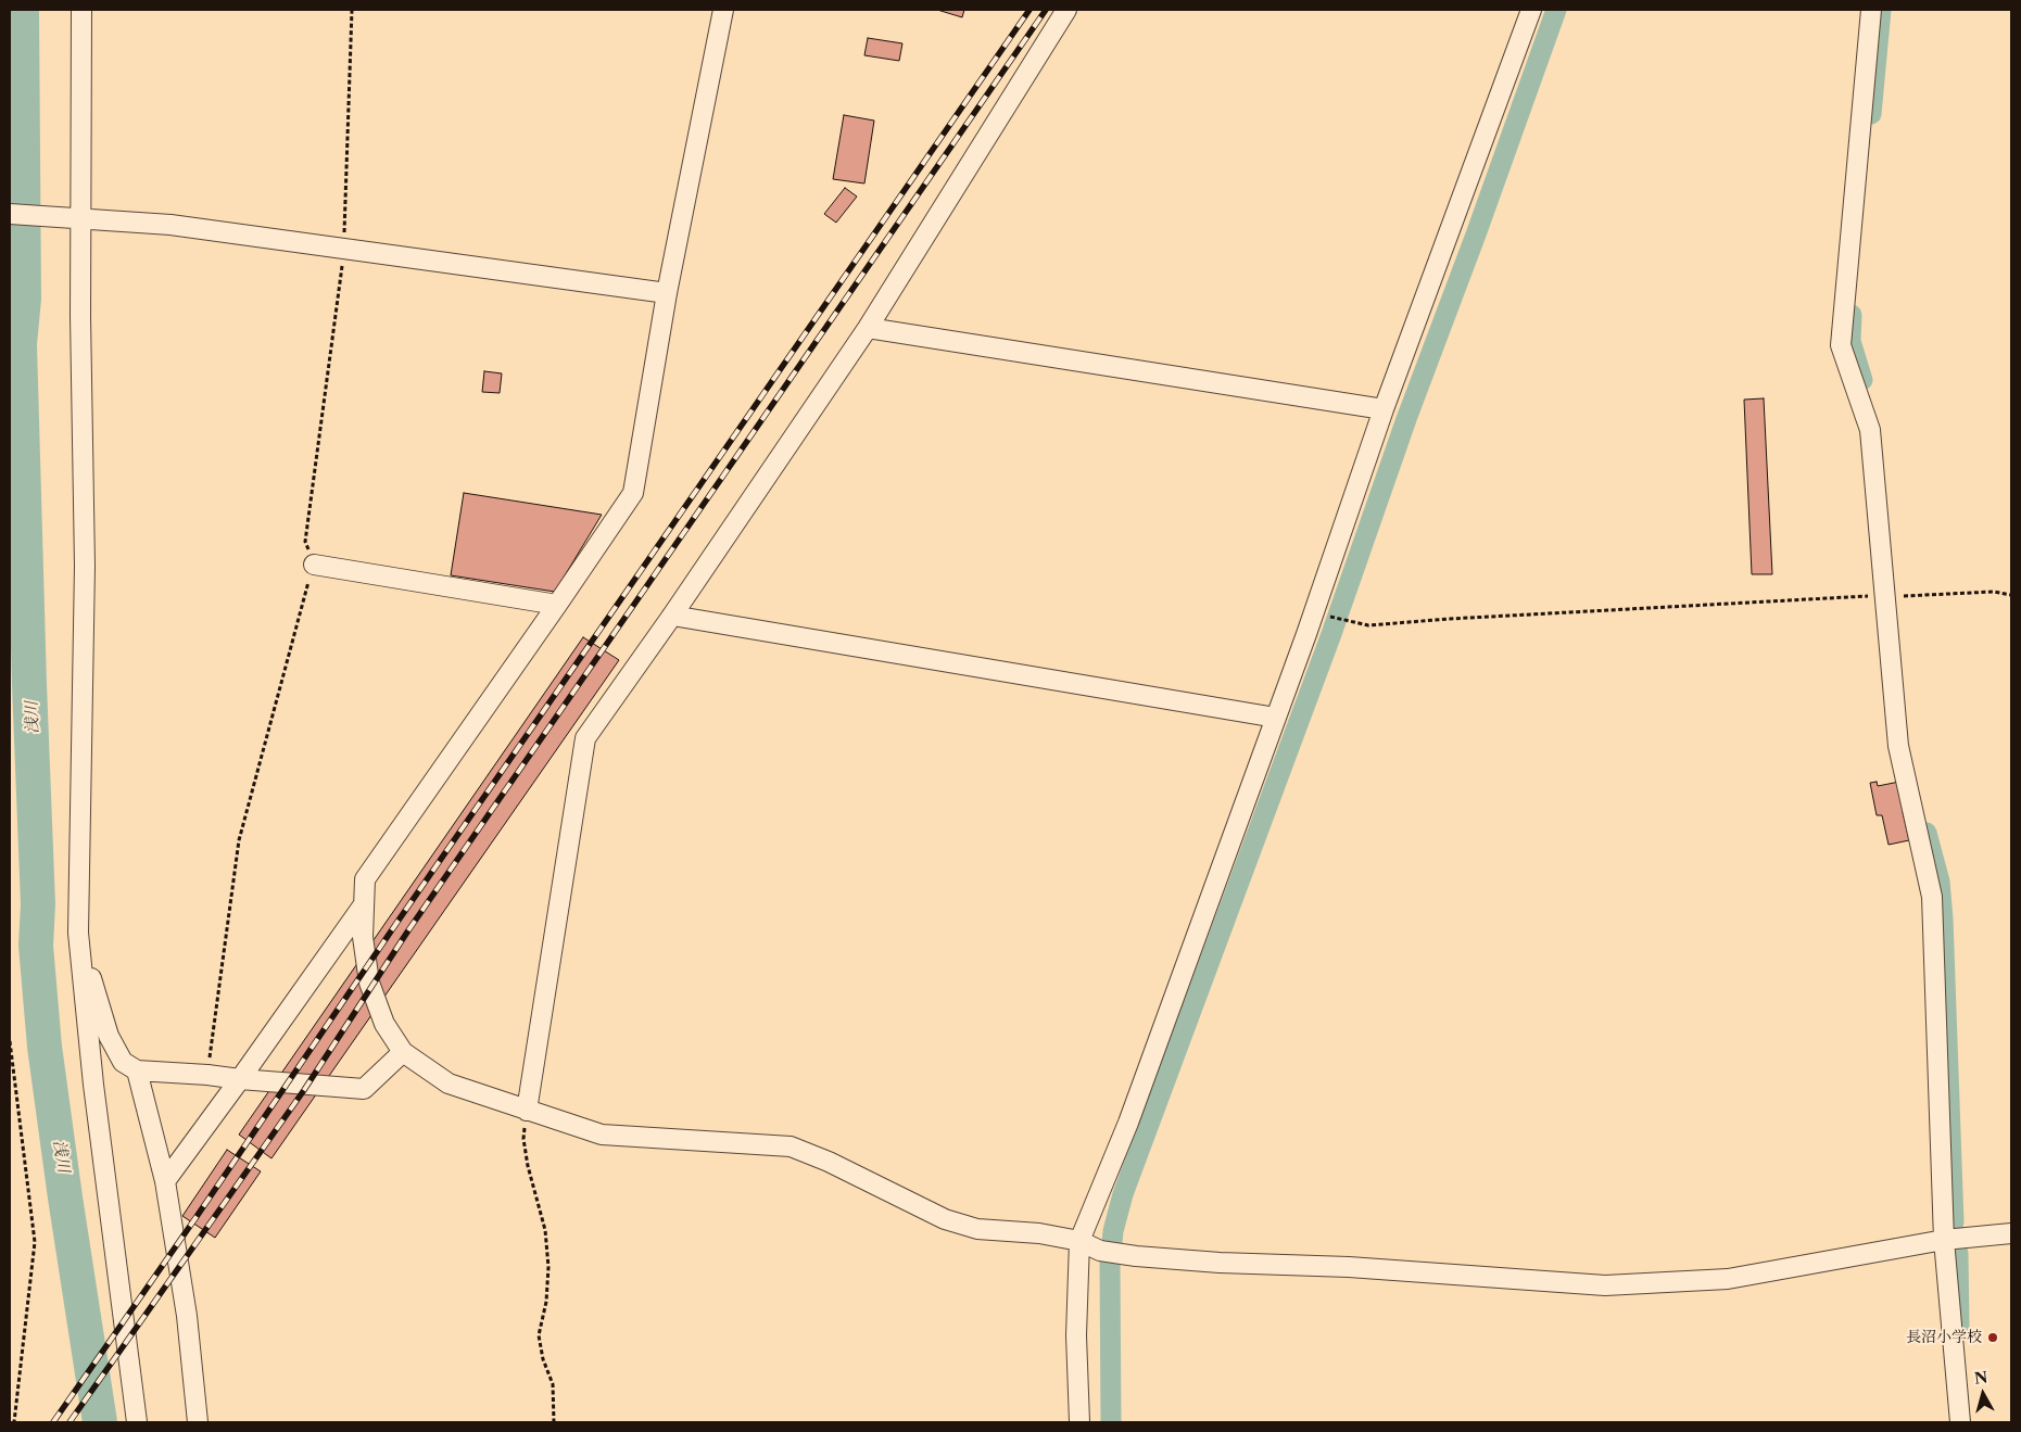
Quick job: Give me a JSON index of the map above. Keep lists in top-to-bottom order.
{
  "water": ["浅川"],
  "places": ["長沼小学校"],
  "north": "top"
}
